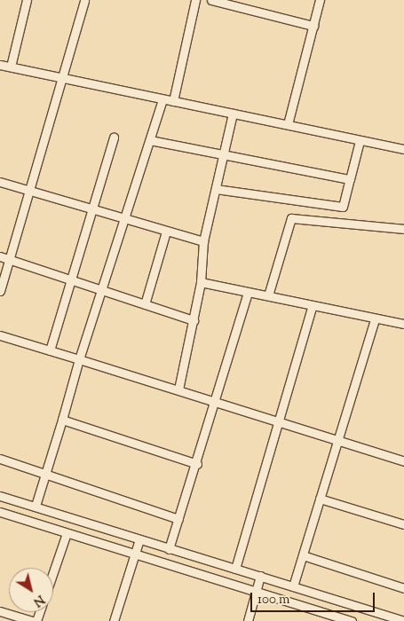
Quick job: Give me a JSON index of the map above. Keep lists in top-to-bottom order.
{
  "scale_bar": "100 m",
  "north": "bottom right"
}
